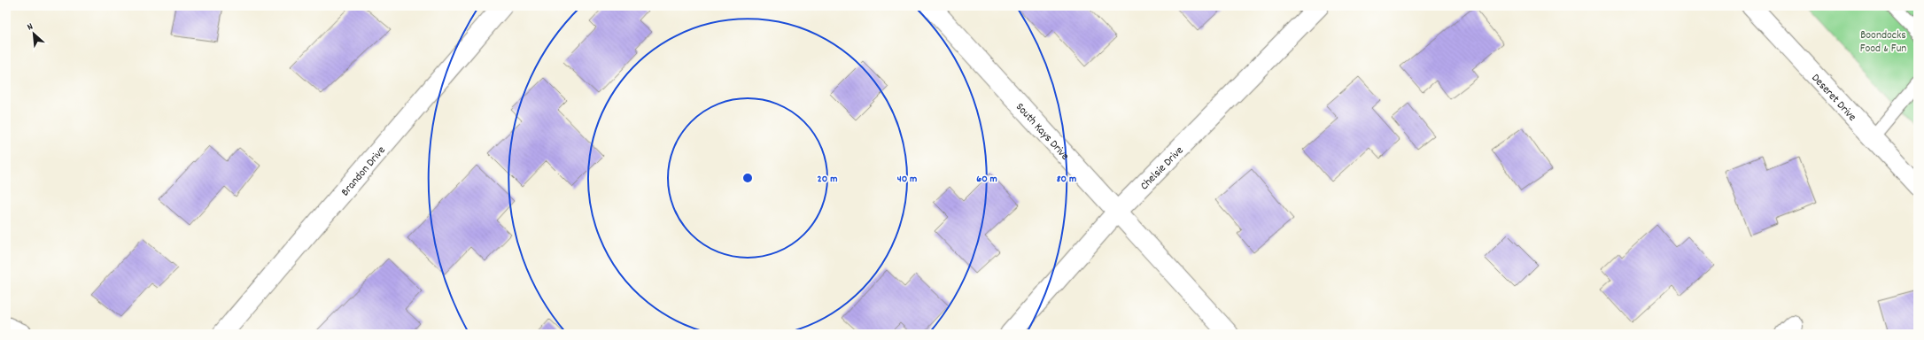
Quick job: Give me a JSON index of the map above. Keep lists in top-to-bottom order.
{
  "streets": {
    "street": [
      "Deseret Drive",
      "South Kays Drive",
      "Chelsie Drive",
      "Brandon Drive"
    ]
  },
  "crossings": [
    ["South Kays Drive", "Chelsie Drive"]
  ],
  "parks": ["Boondocks Food & Fun"],
  "north": "top left",
  "rings": [
    "20 m",
    "40 m",
    "60 m",
    "80 m"
  ]
}
